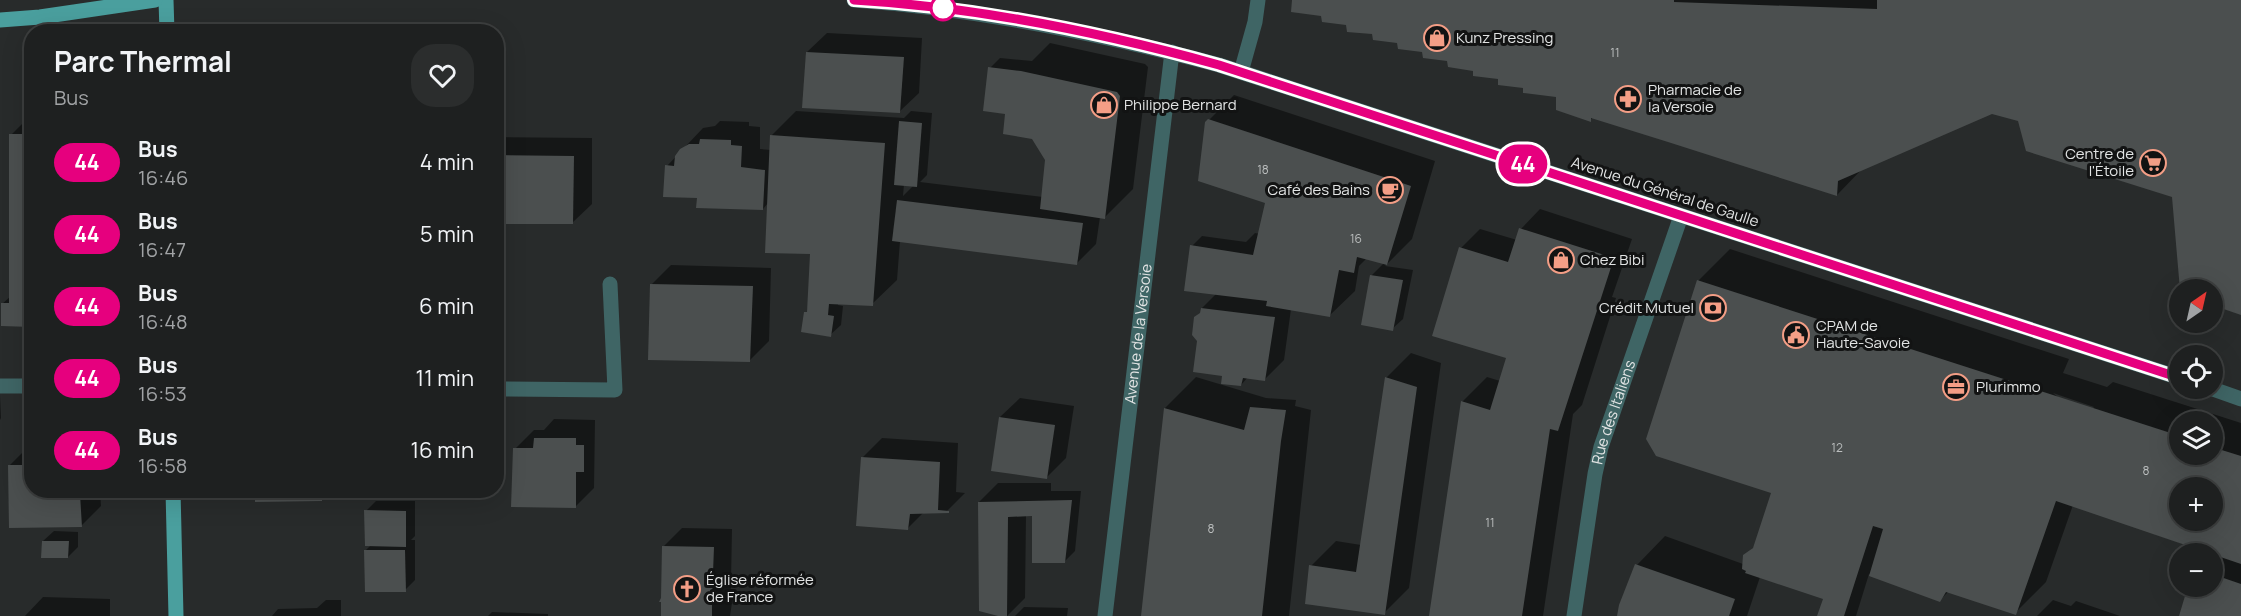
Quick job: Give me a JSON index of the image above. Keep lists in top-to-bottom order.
{
  "streets": {
    "street": ["Avenue du Général de Gaulle", "Avenue de la Versoie", "Rue des Italiens"]
  },
  "crossings": [
    ["Avenue du Général de Gaulle", "Avenue de la Versoie"],
    ["Avenue du Général de Gaulle", "Rue des Italiens"]
  ],
  "places": {
    "shop": ["Kunz Pressing", "Philippe Bernard", "Chez Bibi"],
    "pharmacy": ["Pharmacie de la Versoie"],
    "supermarket": ["Centre de l'Étoile"],
    "cafe": ["Café des Bains"],
    "bank": ["Crédit Mutuel"],
    "public building": ["CPAM de Haute-Savoie"],
    "office": ["Plurimmo"],
    "church": ["Église réformée de France"]
  },
  "lines": ["bus line 44"],
  "house_numbers": [
    "11",
    "18",
    "16",
    "12",
    "8",
    "11",
    "8"
  ],
  "north": "top right",
  "page": {
    "on_map": "44",
    "heading": ["Parc Thermal", "Bus"],
    "list": [
      {
        "mark": "44",
        "name": "Bus",
        "note": "16:46",
        "value": "4 min"
      },
      {
        "mark": "44",
        "name": "Bus",
        "note": "16:47",
        "value": "5 min"
      },
      {
        "mark": "44",
        "name": "Bus",
        "note": "16:48",
        "value": "6 min"
      },
      {
        "mark": "44",
        "name": "Bus",
        "note": "16:53",
        "value": "11 min"
      },
      {
        "mark": "44",
        "name": "Bus",
        "note": "16:58",
        "value": "16 min"
      }
    ],
    "map_buttons": ["+", "−"]
  }
}
